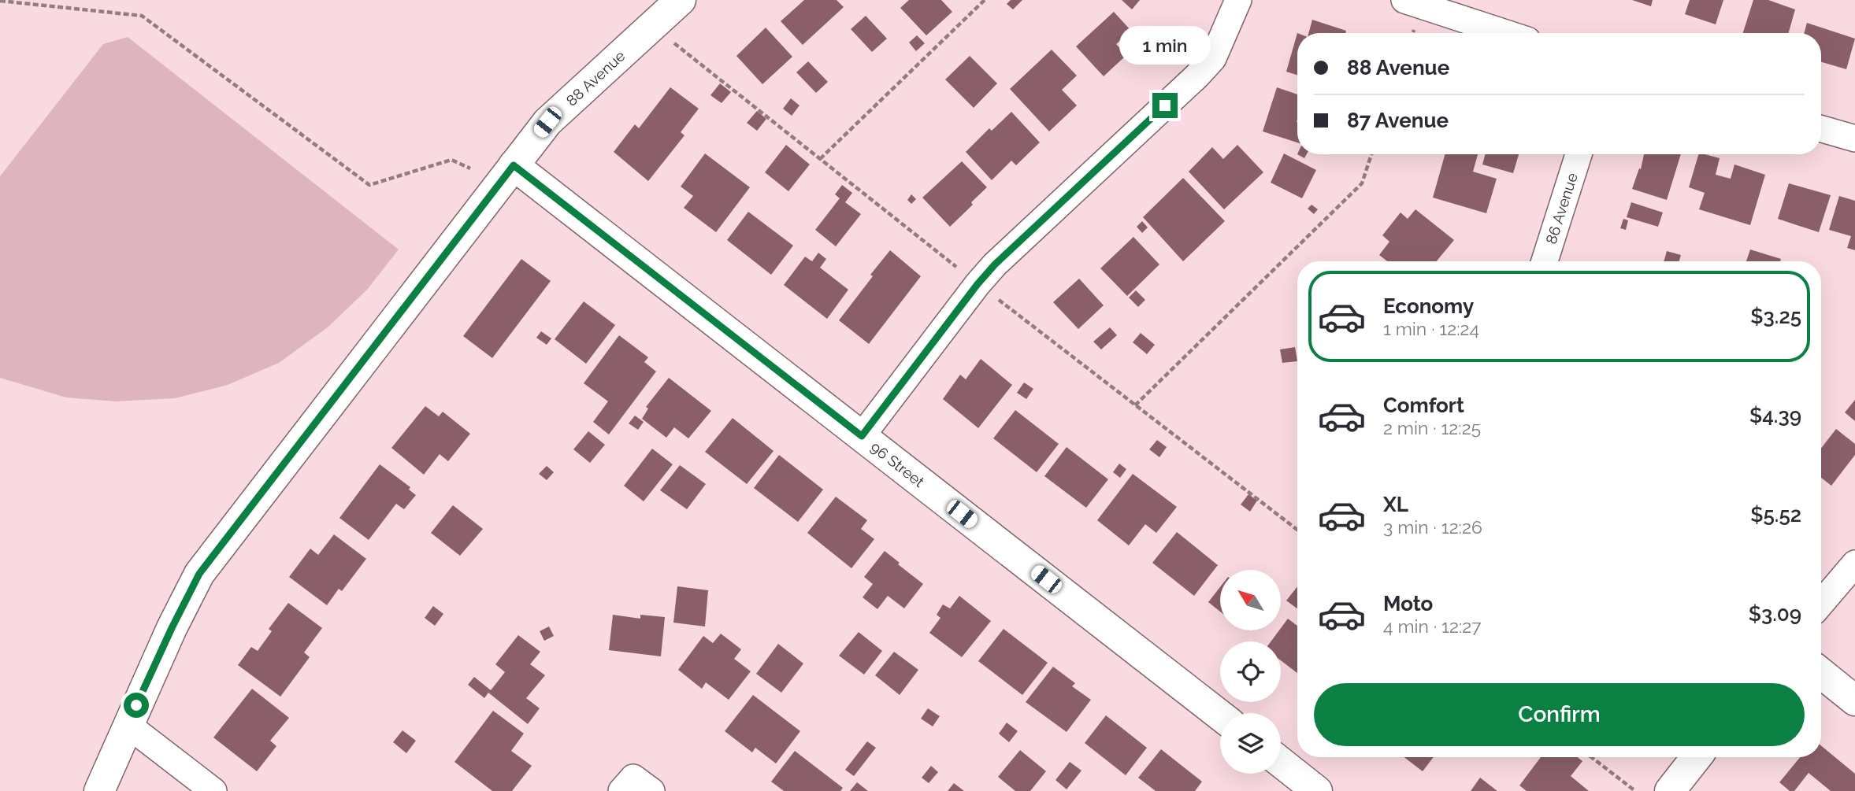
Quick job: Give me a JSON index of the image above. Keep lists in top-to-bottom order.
{
  "streets": {
    "street": ["88 Avenue", "86 Avenue", "96 Street"]
  },
  "crossings": [
    ["88 Avenue", "96 Street"]
  ],
  "north": "top left",
  "page": {
    "bubble": "1 min",
    "banner": ["88 Avenue", "87 Avenue"],
    "list": [
      {
        "name": "Economy",
        "note": "1 min · 12:24",
        "value": "$3.25"
      },
      {
        "name": "Comfort",
        "note": "2 min · 12:25",
        "value": "$4.39"
      },
      {
        "name": "XL",
        "note": "3 min · 12:26",
        "value": "$5.52"
      },
      {
        "name": "Moto",
        "note": "4 min · 12:27",
        "value": "$3.09"
      }
    ],
    "buttons": "Confirm"
  }
}
